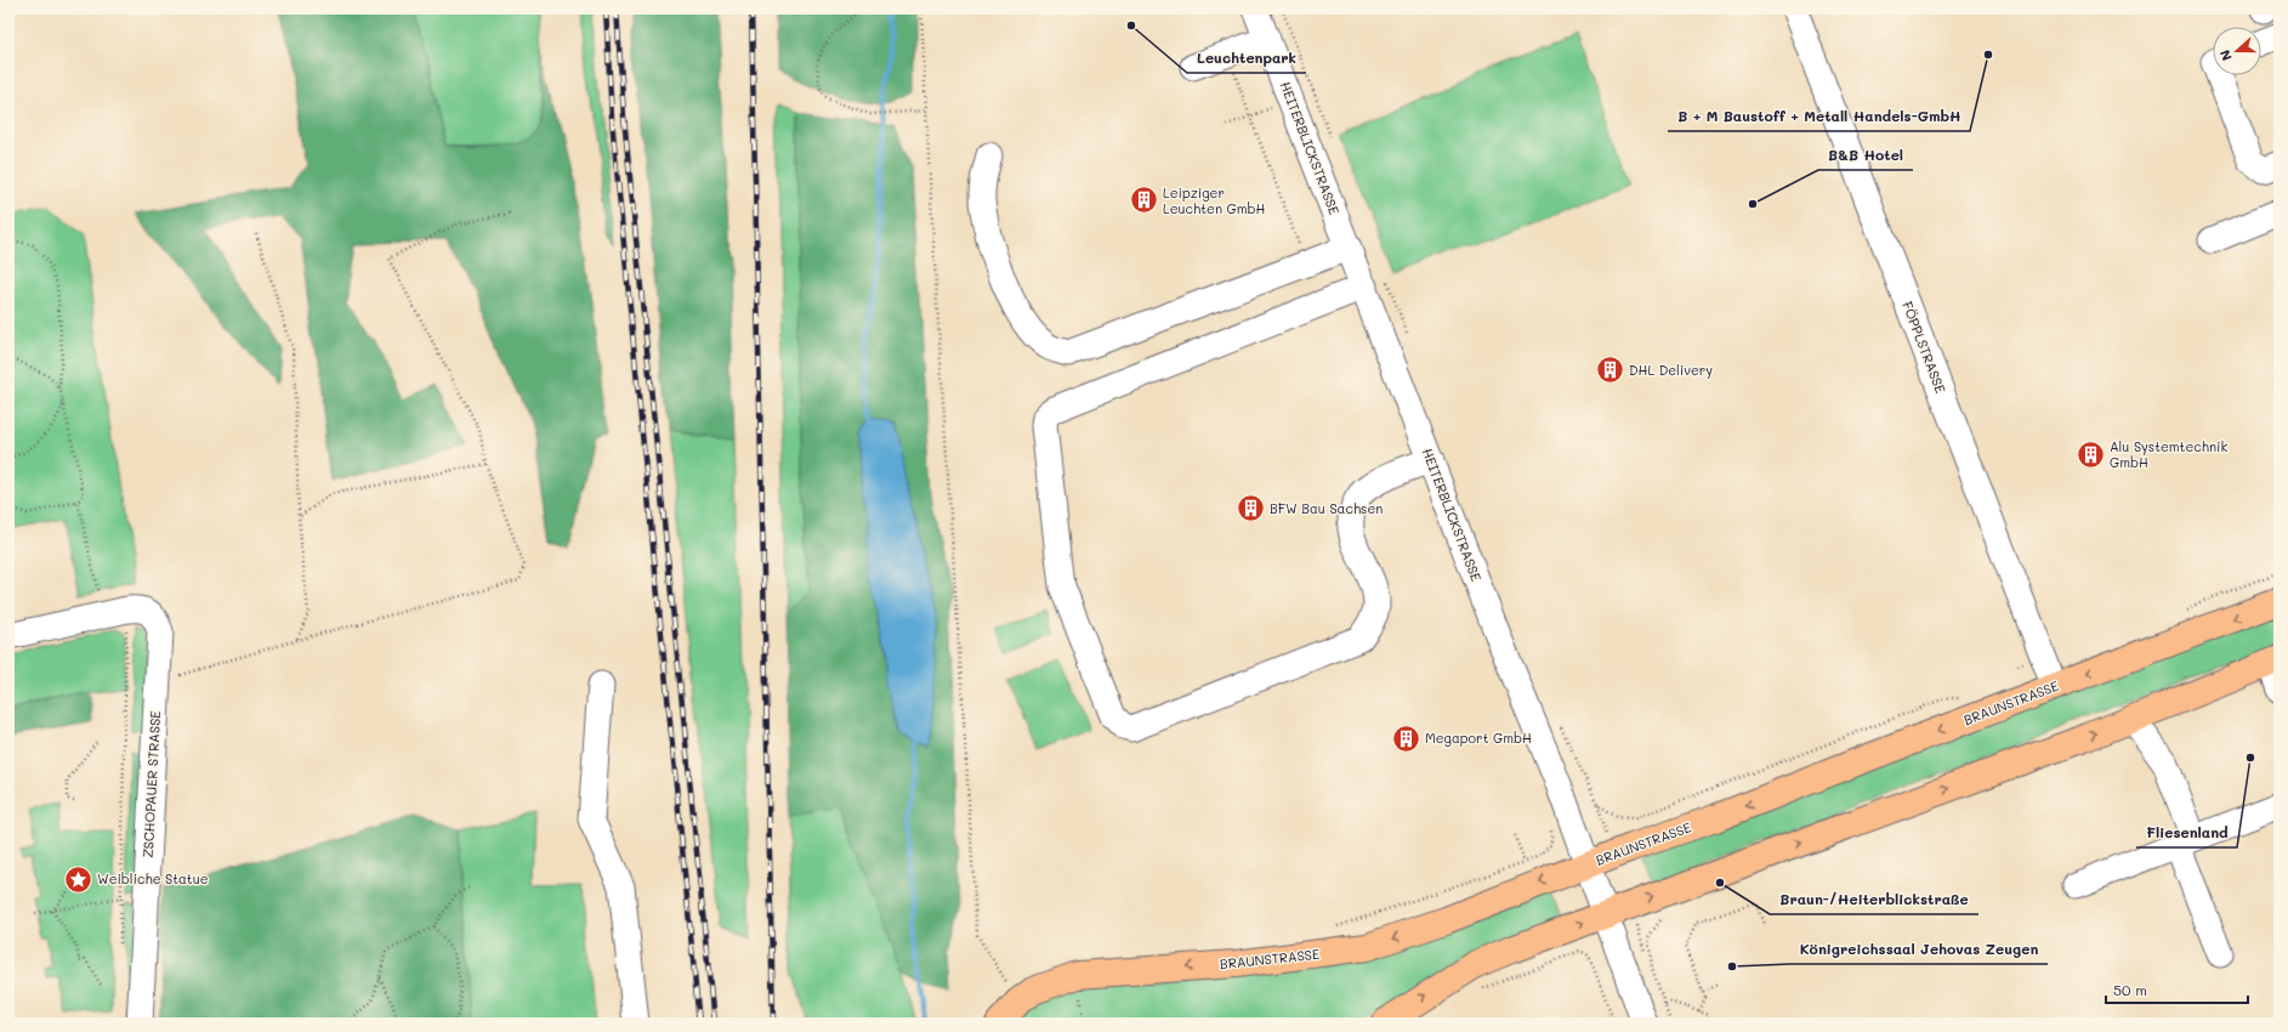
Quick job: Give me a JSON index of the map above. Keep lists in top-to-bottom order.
{
  "streets": {
    "main road": ["BRAUNSTRASSE"],
    "street": ["HEITERBLICKSTRASSE", "FÖPPLSTRASSE", "ZSCHOPAUER STRASSE"]
  },
  "crossings": [
    ["HEITERBLICKSTRASSE", "BRAUNSTRASSE"],
    ["FÖPPLSTRASSE", "BRAUNSTRASSE"]
  ],
  "places": {
    "other": [
      "Leuchtenpark",
      "B + M Baustoff + Metall Handels-GmbH",
      "B&B Hotel",
      "Fliesenland",
      "Braun-/Heiterblickstraße",
      "Königreichssaal Jehovas Zeugen"
    ],
    "building": [
      "Leipziger Leuchten GmbH",
      "DHL Delivery",
      "Alu Systemtechnik GmbH",
      "BFW Bau Sachsen",
      "Megaport GmbH"
    ],
    "place": ["Weibliche Statue"]
  },
  "scale_bar": "50 m",
  "north": "left"
}
